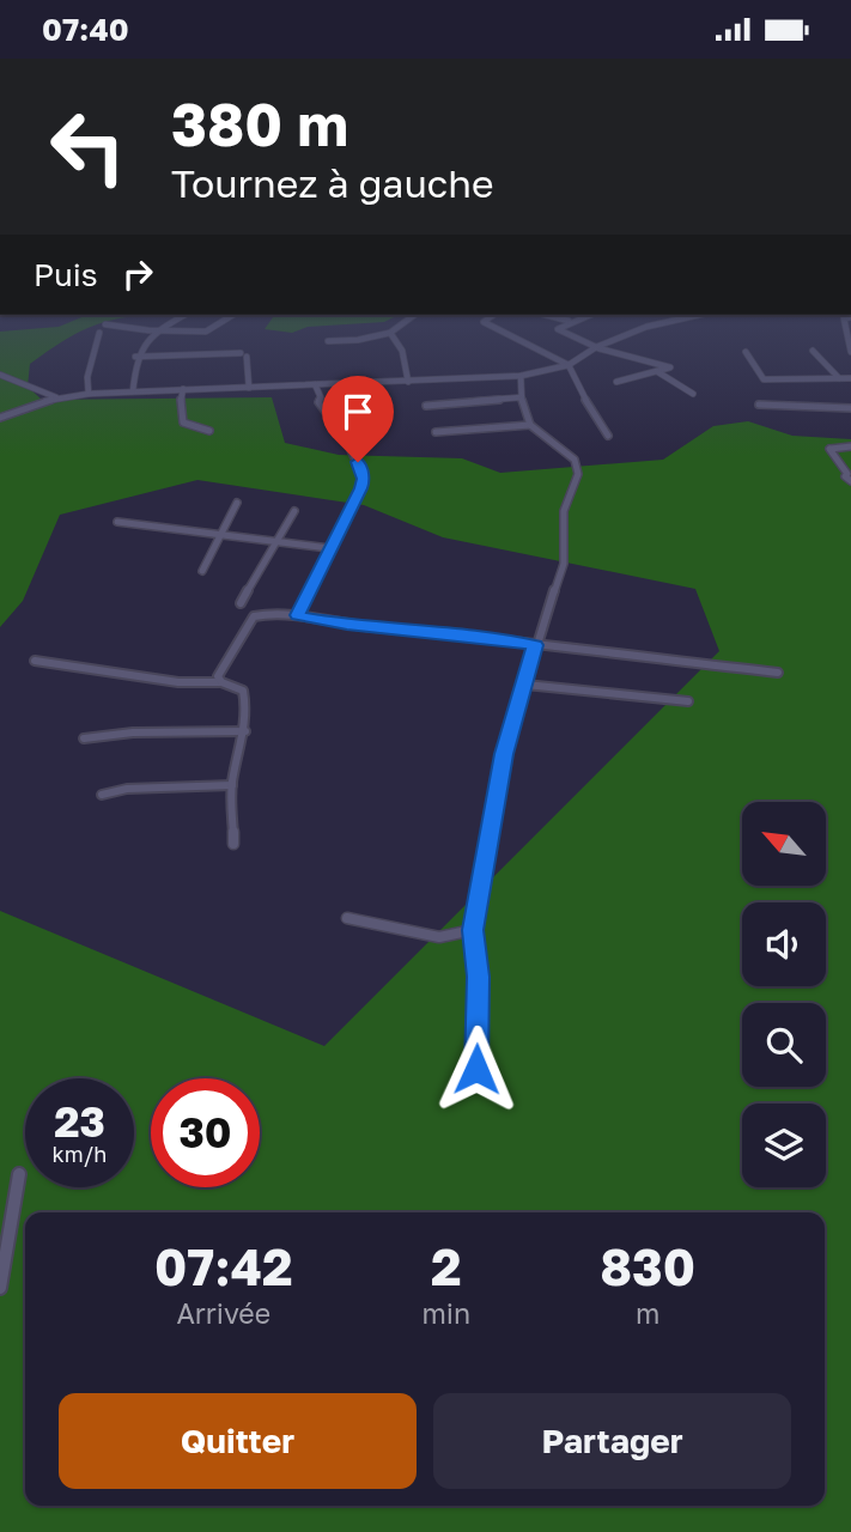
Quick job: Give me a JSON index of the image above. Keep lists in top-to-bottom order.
{
  "north": "top left",
  "page": {
    "status": "07:40",
    "turn": ["380 m", "Tournez à gauche"],
    "then": "Puis",
    "speed": "23 km/h",
    "limit": "30",
    "eta": [
      "07:42",
      "Arrivée",
      "2",
      "min",
      "830",
      "m"
    ],
    "buttons": ["Quitter", "Partager"]
  }
}
